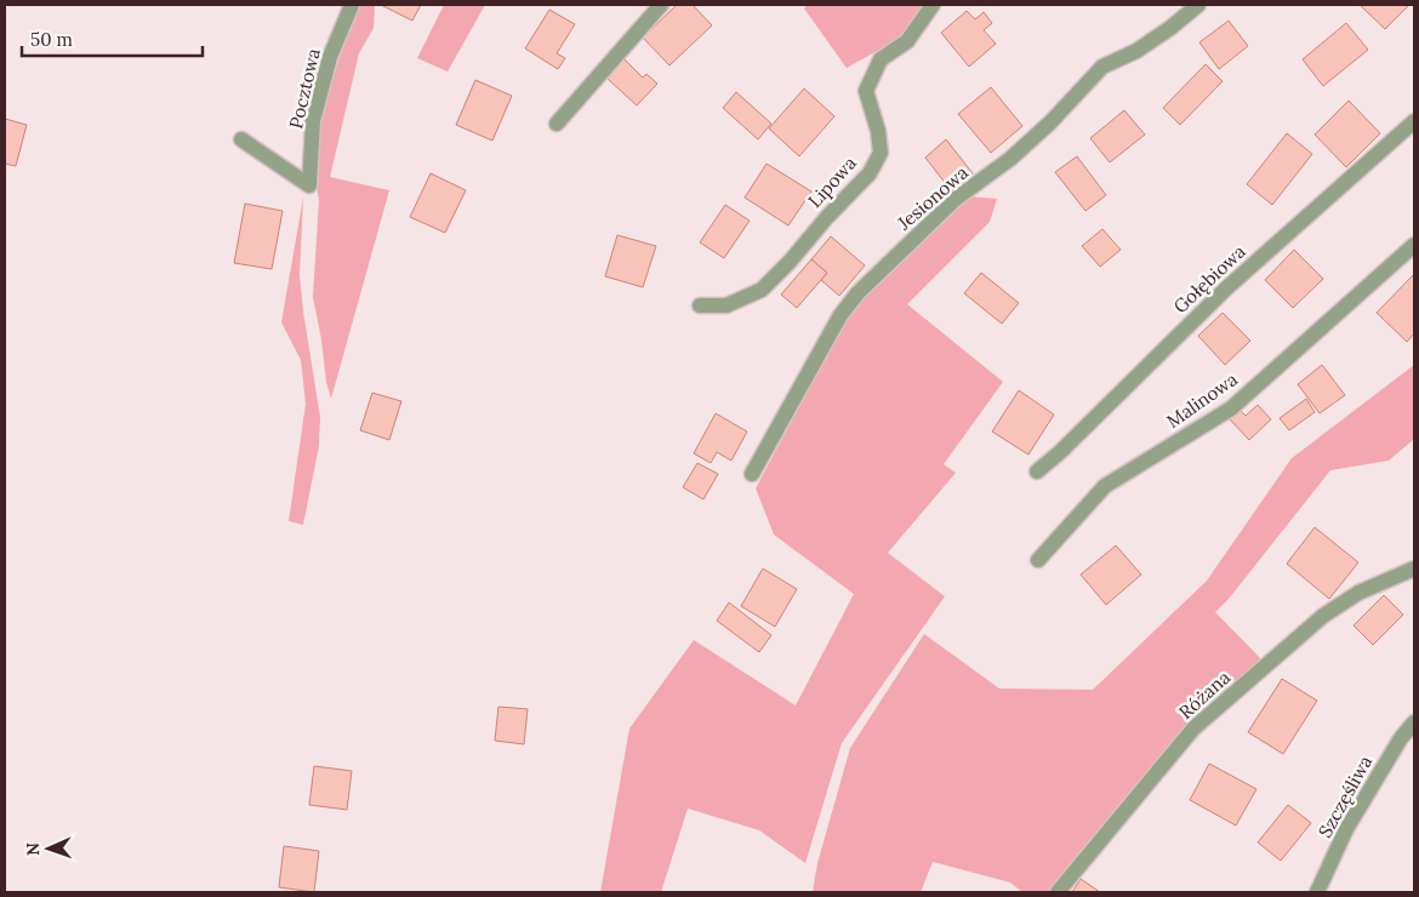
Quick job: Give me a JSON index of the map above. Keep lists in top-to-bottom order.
{
  "streets": {
    "street": [
      "Pocztowa",
      "Lipowa",
      "Jesionowa",
      "Gołębiowa",
      "Malinowa",
      "Różana",
      "Szczęśliwa"
    ]
  },
  "scale_bar": "50 m",
  "north": "left"
}
